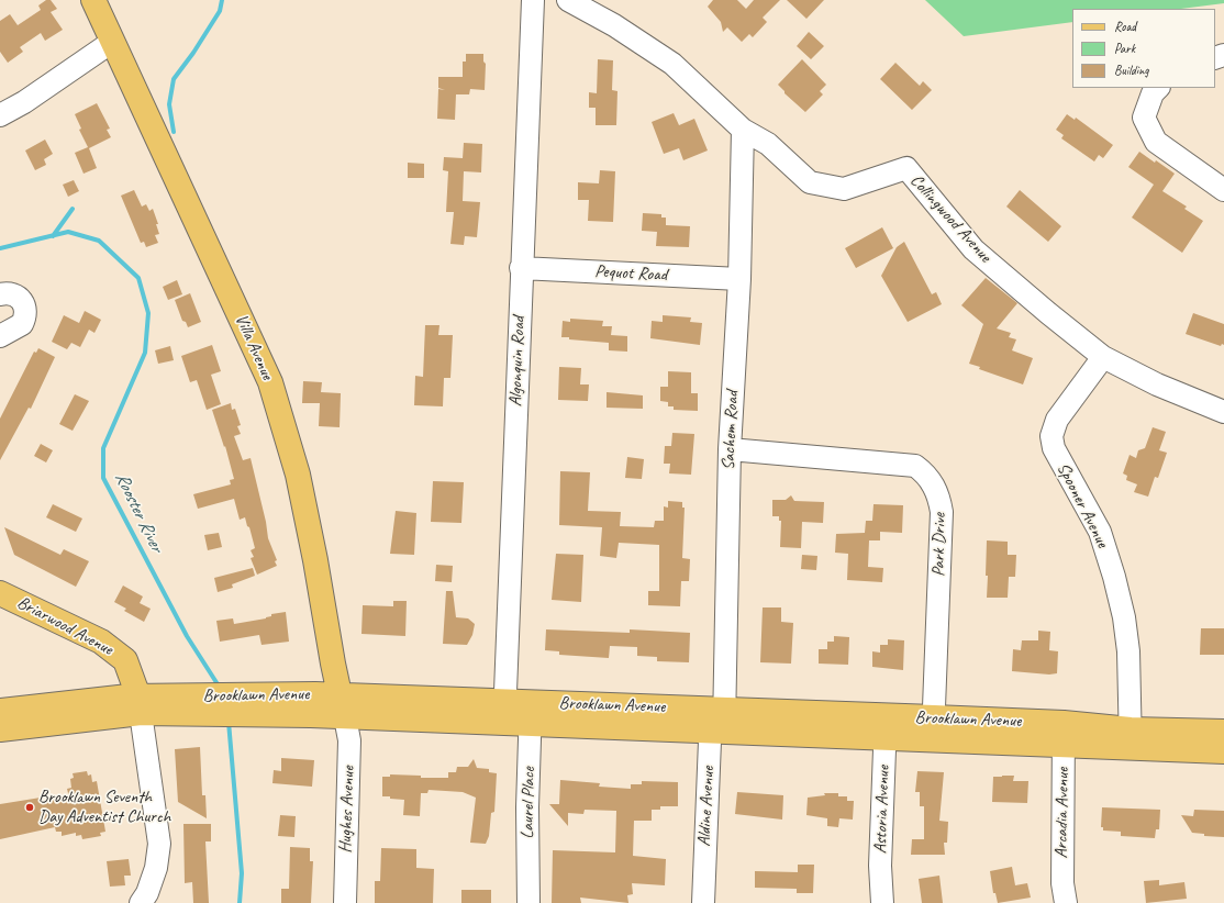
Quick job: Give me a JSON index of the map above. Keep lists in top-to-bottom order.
{
  "streets": {
    "main road": ["Villa Avenue", "Briarwood Avenue", "Brooklawn Avenue"],
    "street": [
      "Collingwood Avenue",
      "Pequot Road",
      "Algonquin Road",
      "Sachem Road",
      "Spooner Avenue",
      "Park Drive",
      "Laurel Place",
      "Aldine Avenue",
      "Hughes Avenue",
      "Astoria Avenue",
      "Arcadia Avenue"
    ]
  },
  "crossings": [
    ["Collingwood Avenue", "Sachem Road"],
    ["Collingwood Avenue", "Spooner Avenue"],
    ["Pequot Road", "Algonquin Road"],
    ["Pequot Road", "Sachem Road"],
    ["Villa Avenue", "Brooklawn Avenue"],
    ["Villa Avenue", "Hughes Avenue"],
    ["Algonquin Road", "Brooklawn Avenue"],
    ["Sachem Road", "Park Drive"],
    ["Sachem Road", "Brooklawn Avenue"],
    ["Sachem Road", "Aldine Avenue"],
    ["Spooner Avenue", "Brooklawn Avenue"],
    ["Park Drive", "Brooklawn Avenue"],
    ["Briarwood Avenue", "Brooklawn Avenue"],
    ["Brooklawn Avenue", "Laurel Place"],
    ["Brooklawn Avenue", "Aldine Avenue"],
    ["Brooklawn Avenue", "Hughes Avenue"],
    ["Brooklawn Avenue", "Astoria Avenue"],
    ["Brooklawn Avenue", "Arcadia Avenue"]
  ],
  "water": ["Rooster River"],
  "places": ["Brooklawn Seventh Day Adventist Church"],
  "legend": ["Road", "Park", "Building"]
}
